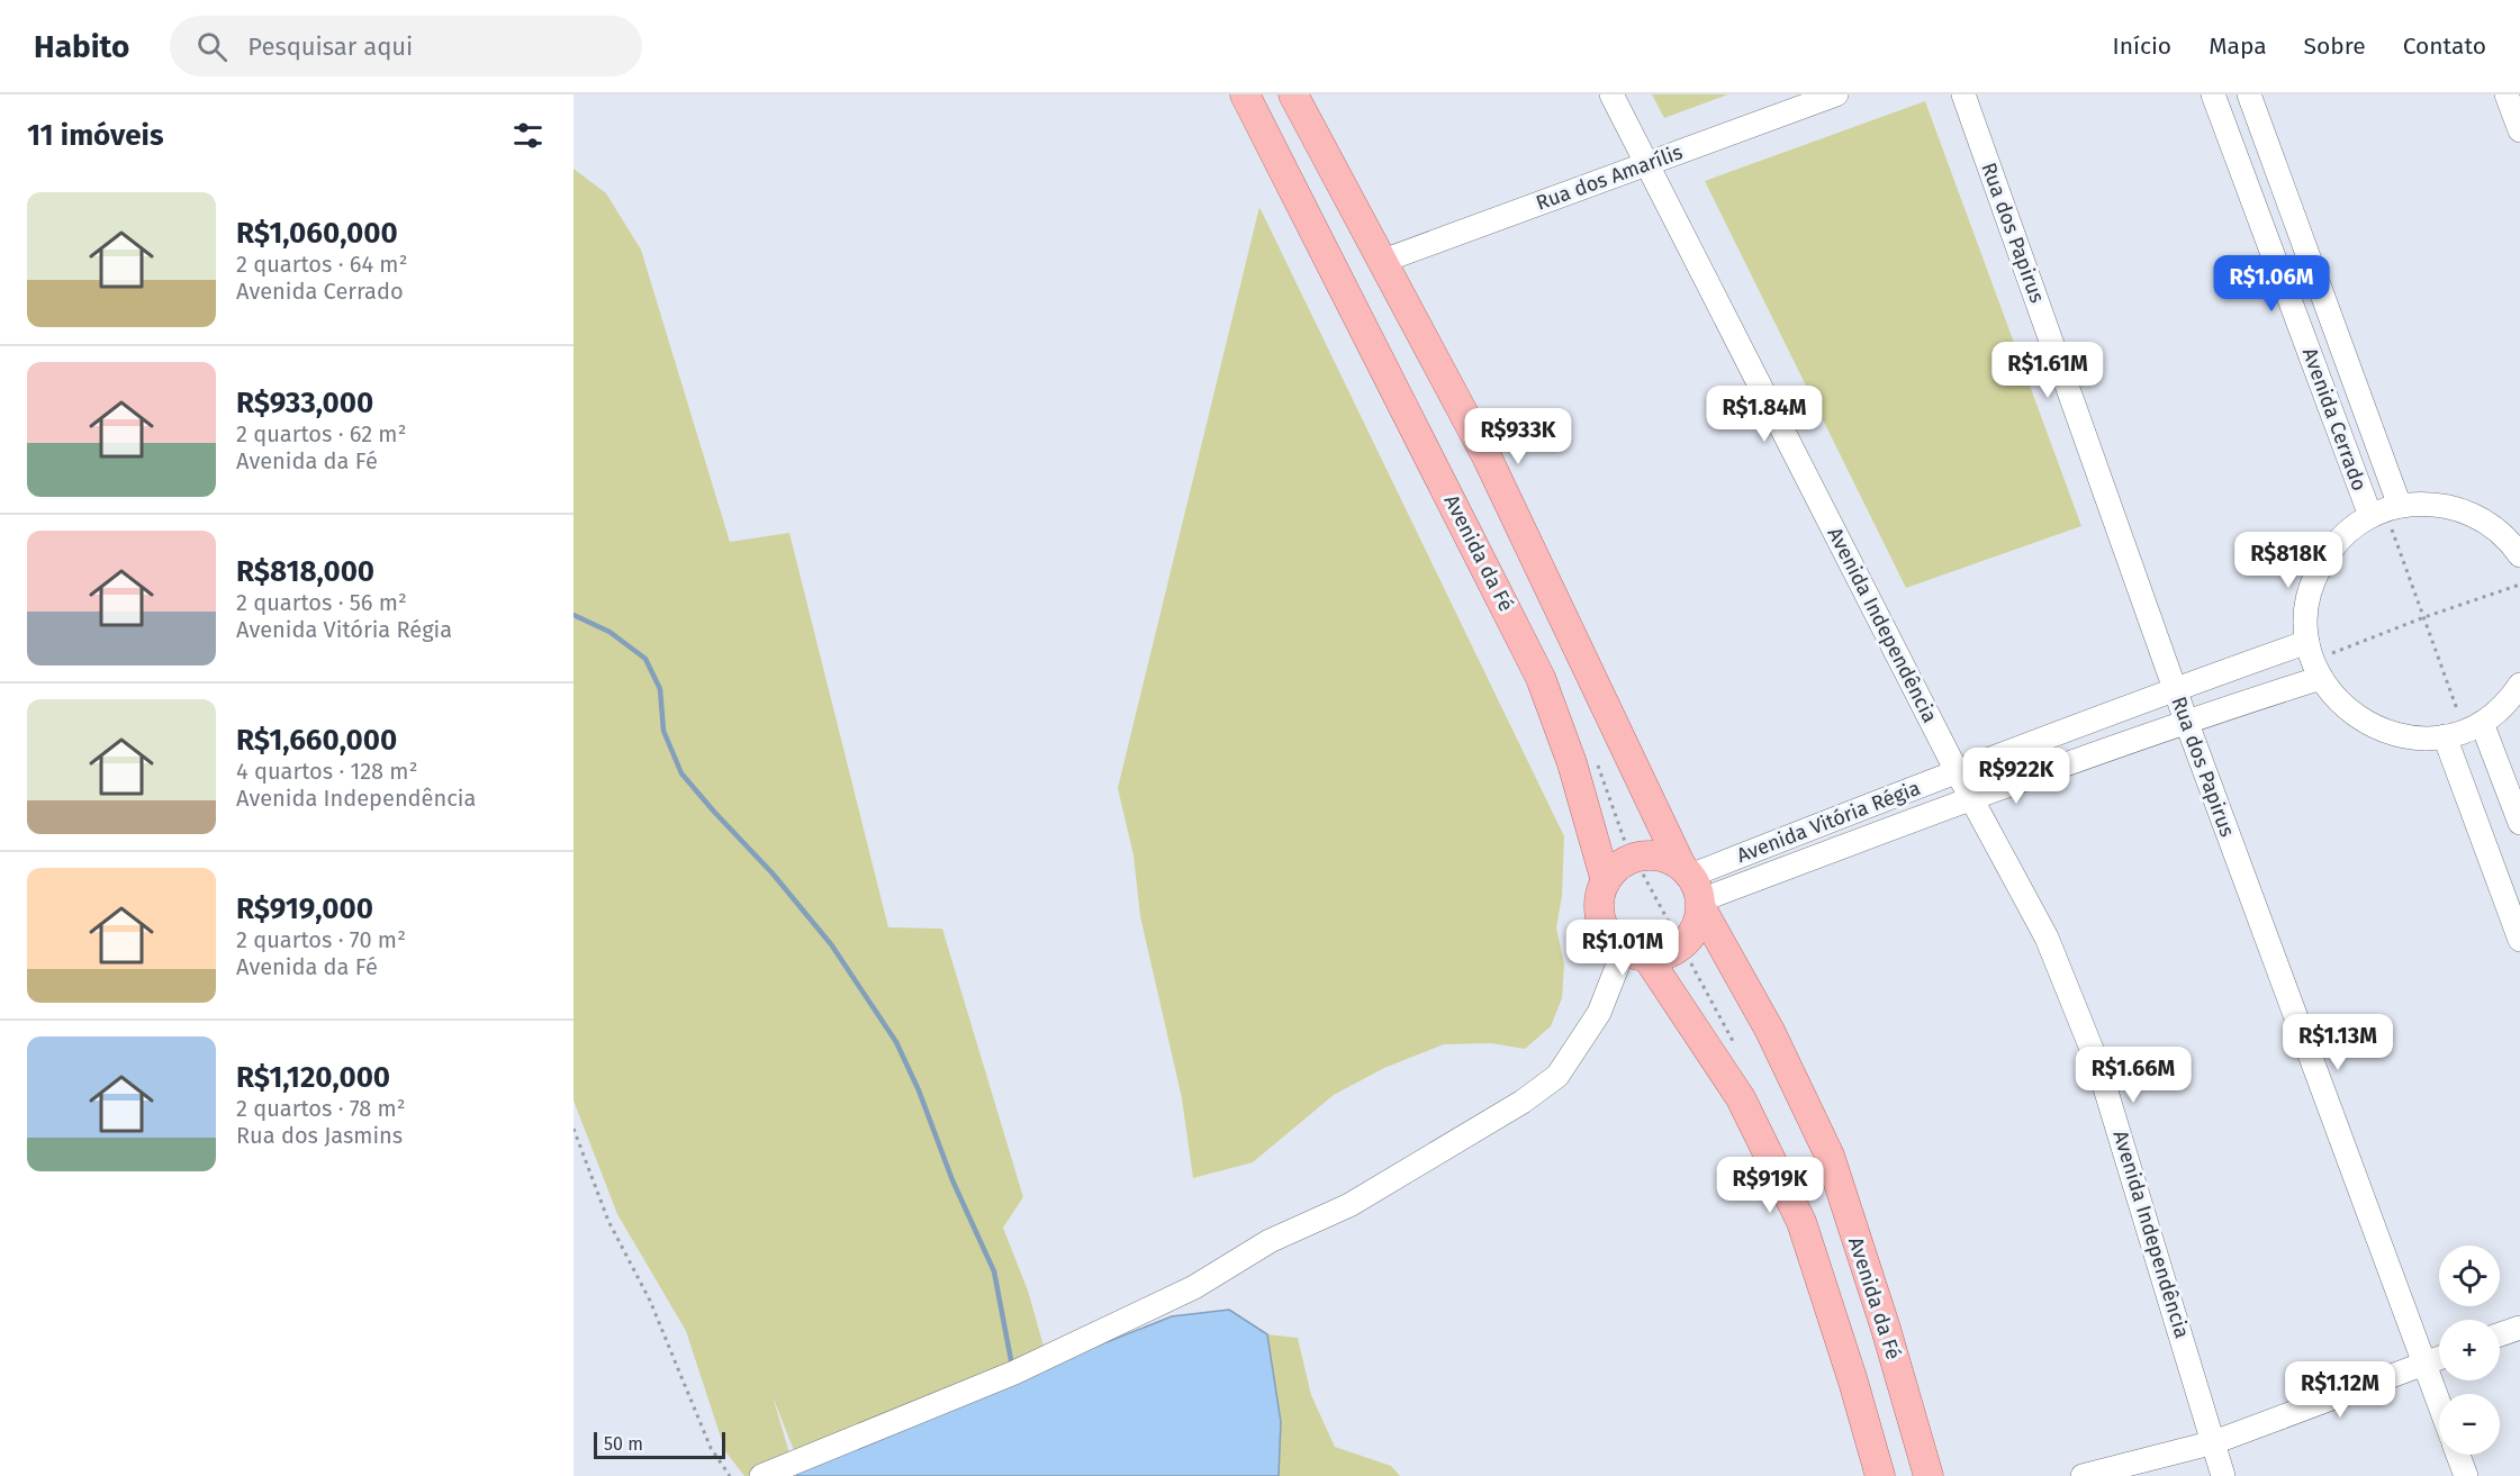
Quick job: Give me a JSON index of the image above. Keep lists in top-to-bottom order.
{
  "streets": {
    "main road": ["Avenida da Fé"],
    "street": [
      "Rua dos Amarílis",
      "Rua dos Papirus",
      "Avenida Cerrado",
      "Avenida Independência",
      "Avenida Vitória Régia"
    ]
  },
  "crossings": [
    ["Rua dos Amarílis", "Avenida da Fé"],
    ["Rua dos Amarílis", "Avenida Independência"],
    ["Rua dos Papirus", "Avenida Vitória Régia"],
    ["Avenida da Fé", "Avenida Vitória Régia"],
    ["Avenida Independência", "Avenida Vitória Régia"]
  ],
  "scale_bar": "50 m",
  "page": {
    "header": "Habito",
    "search": "Pesquisar aqui",
    "nav": [
      "Início",
      "Mapa",
      "Sobre",
      "Contato"
    ],
    "heading": "11 imóveis",
    "list": [
      {
        "name": "R$1,060,000",
        "note": "2 quartos · 64 m² · Avenida Cerrado"
      },
      {
        "name": "R$933,000",
        "note": "2 quartos · 62 m² · Avenida da Fé"
      },
      {
        "name": "R$818,000",
        "note": "2 quartos · 56 m² · Avenida Vitória Régia"
      },
      {
        "name": "R$1,660,000",
        "note": "4 quartos · 128 m² · Avenida Independência"
      },
      {
        "name": "R$919,000",
        "note": "2 quartos · 70 m² · Avenida da Fé"
      },
      {
        "name": "R$1,120,000",
        "note": "2 quartos · 78 m² · Rua dos Jasmins"
      }
    ],
    "price": [
      "R$1.06M",
      "R$1.61M",
      "R$1.84M",
      "R$933K",
      "R$818K",
      "R$922K",
      "R$1.01M",
      "R$1.13M",
      "R$1.66M",
      "R$919K",
      "R$1.12M"
    ],
    "map_buttons": ["+", "−"],
    "scale": "50 m"
  }
}
